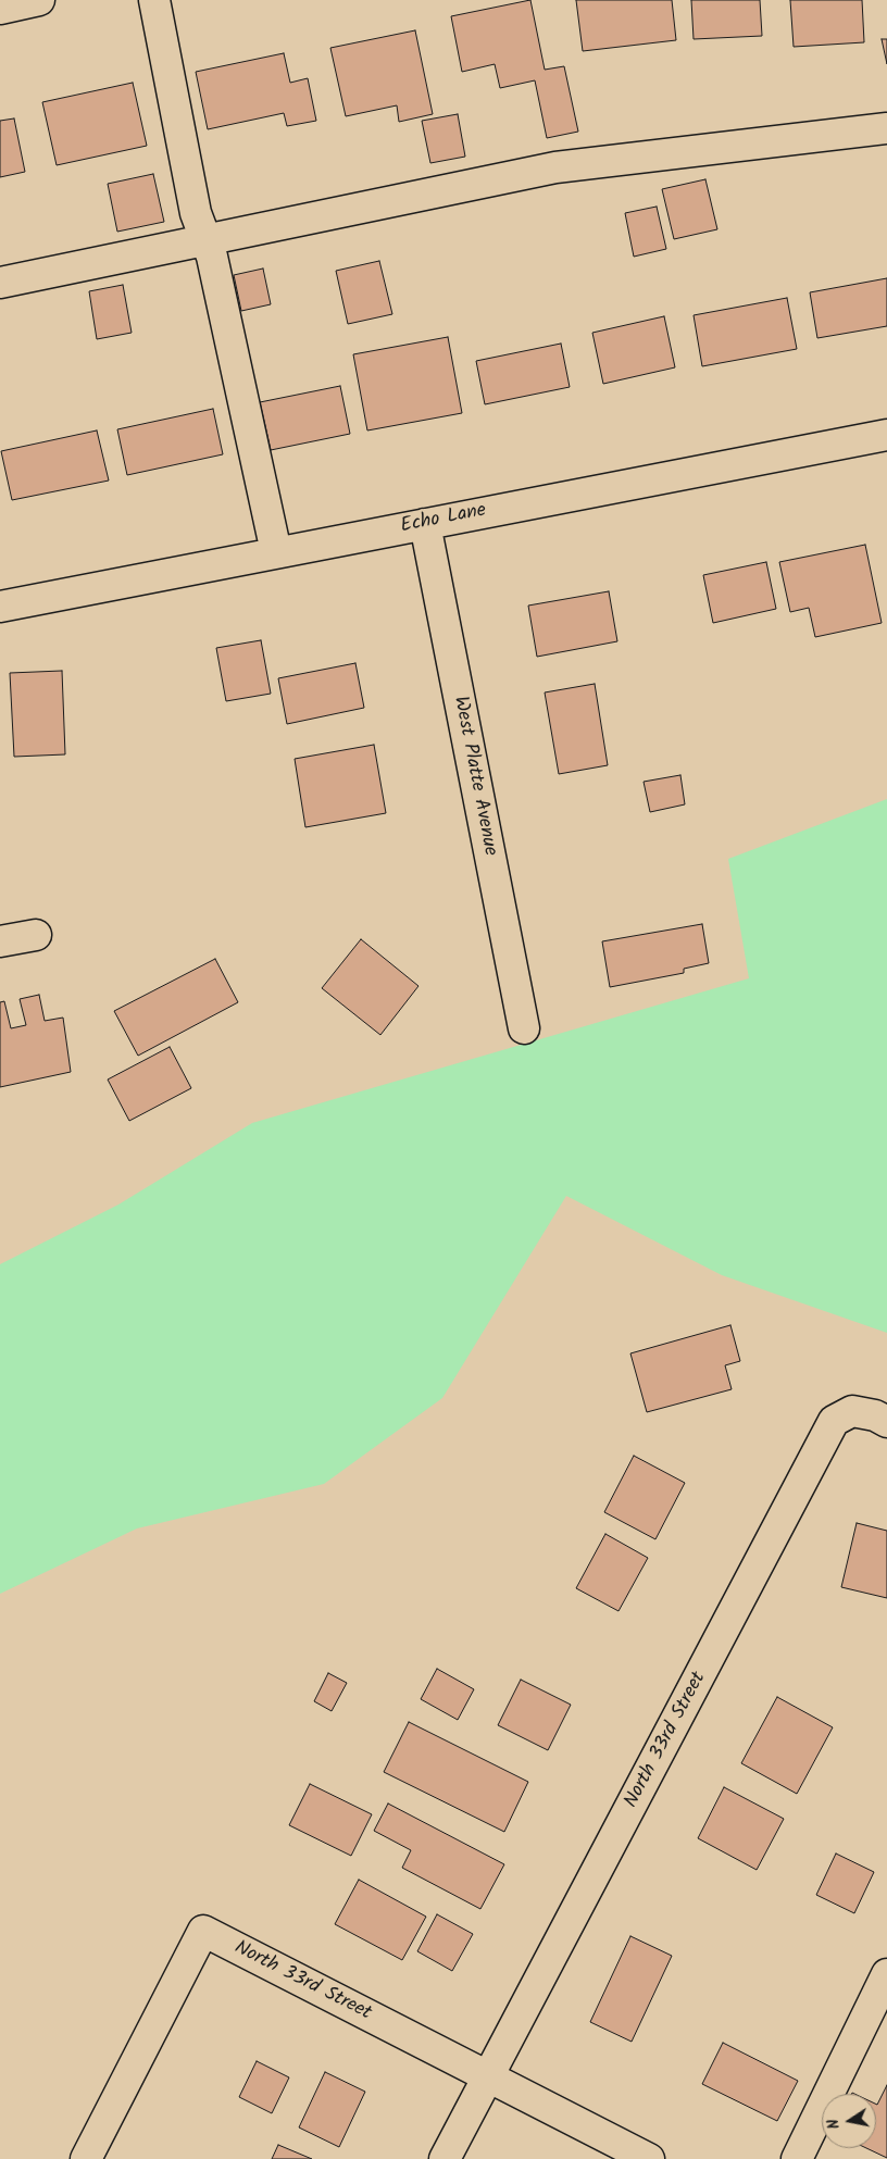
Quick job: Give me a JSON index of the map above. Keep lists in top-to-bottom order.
{
  "streets": {
    "street": ["Echo Lane", "West Platte Avenue", "North 33rd Street"]
  },
  "crossings": [
    ["Echo Lane", "West Platte Avenue"]
  ],
  "north": "left"
}
